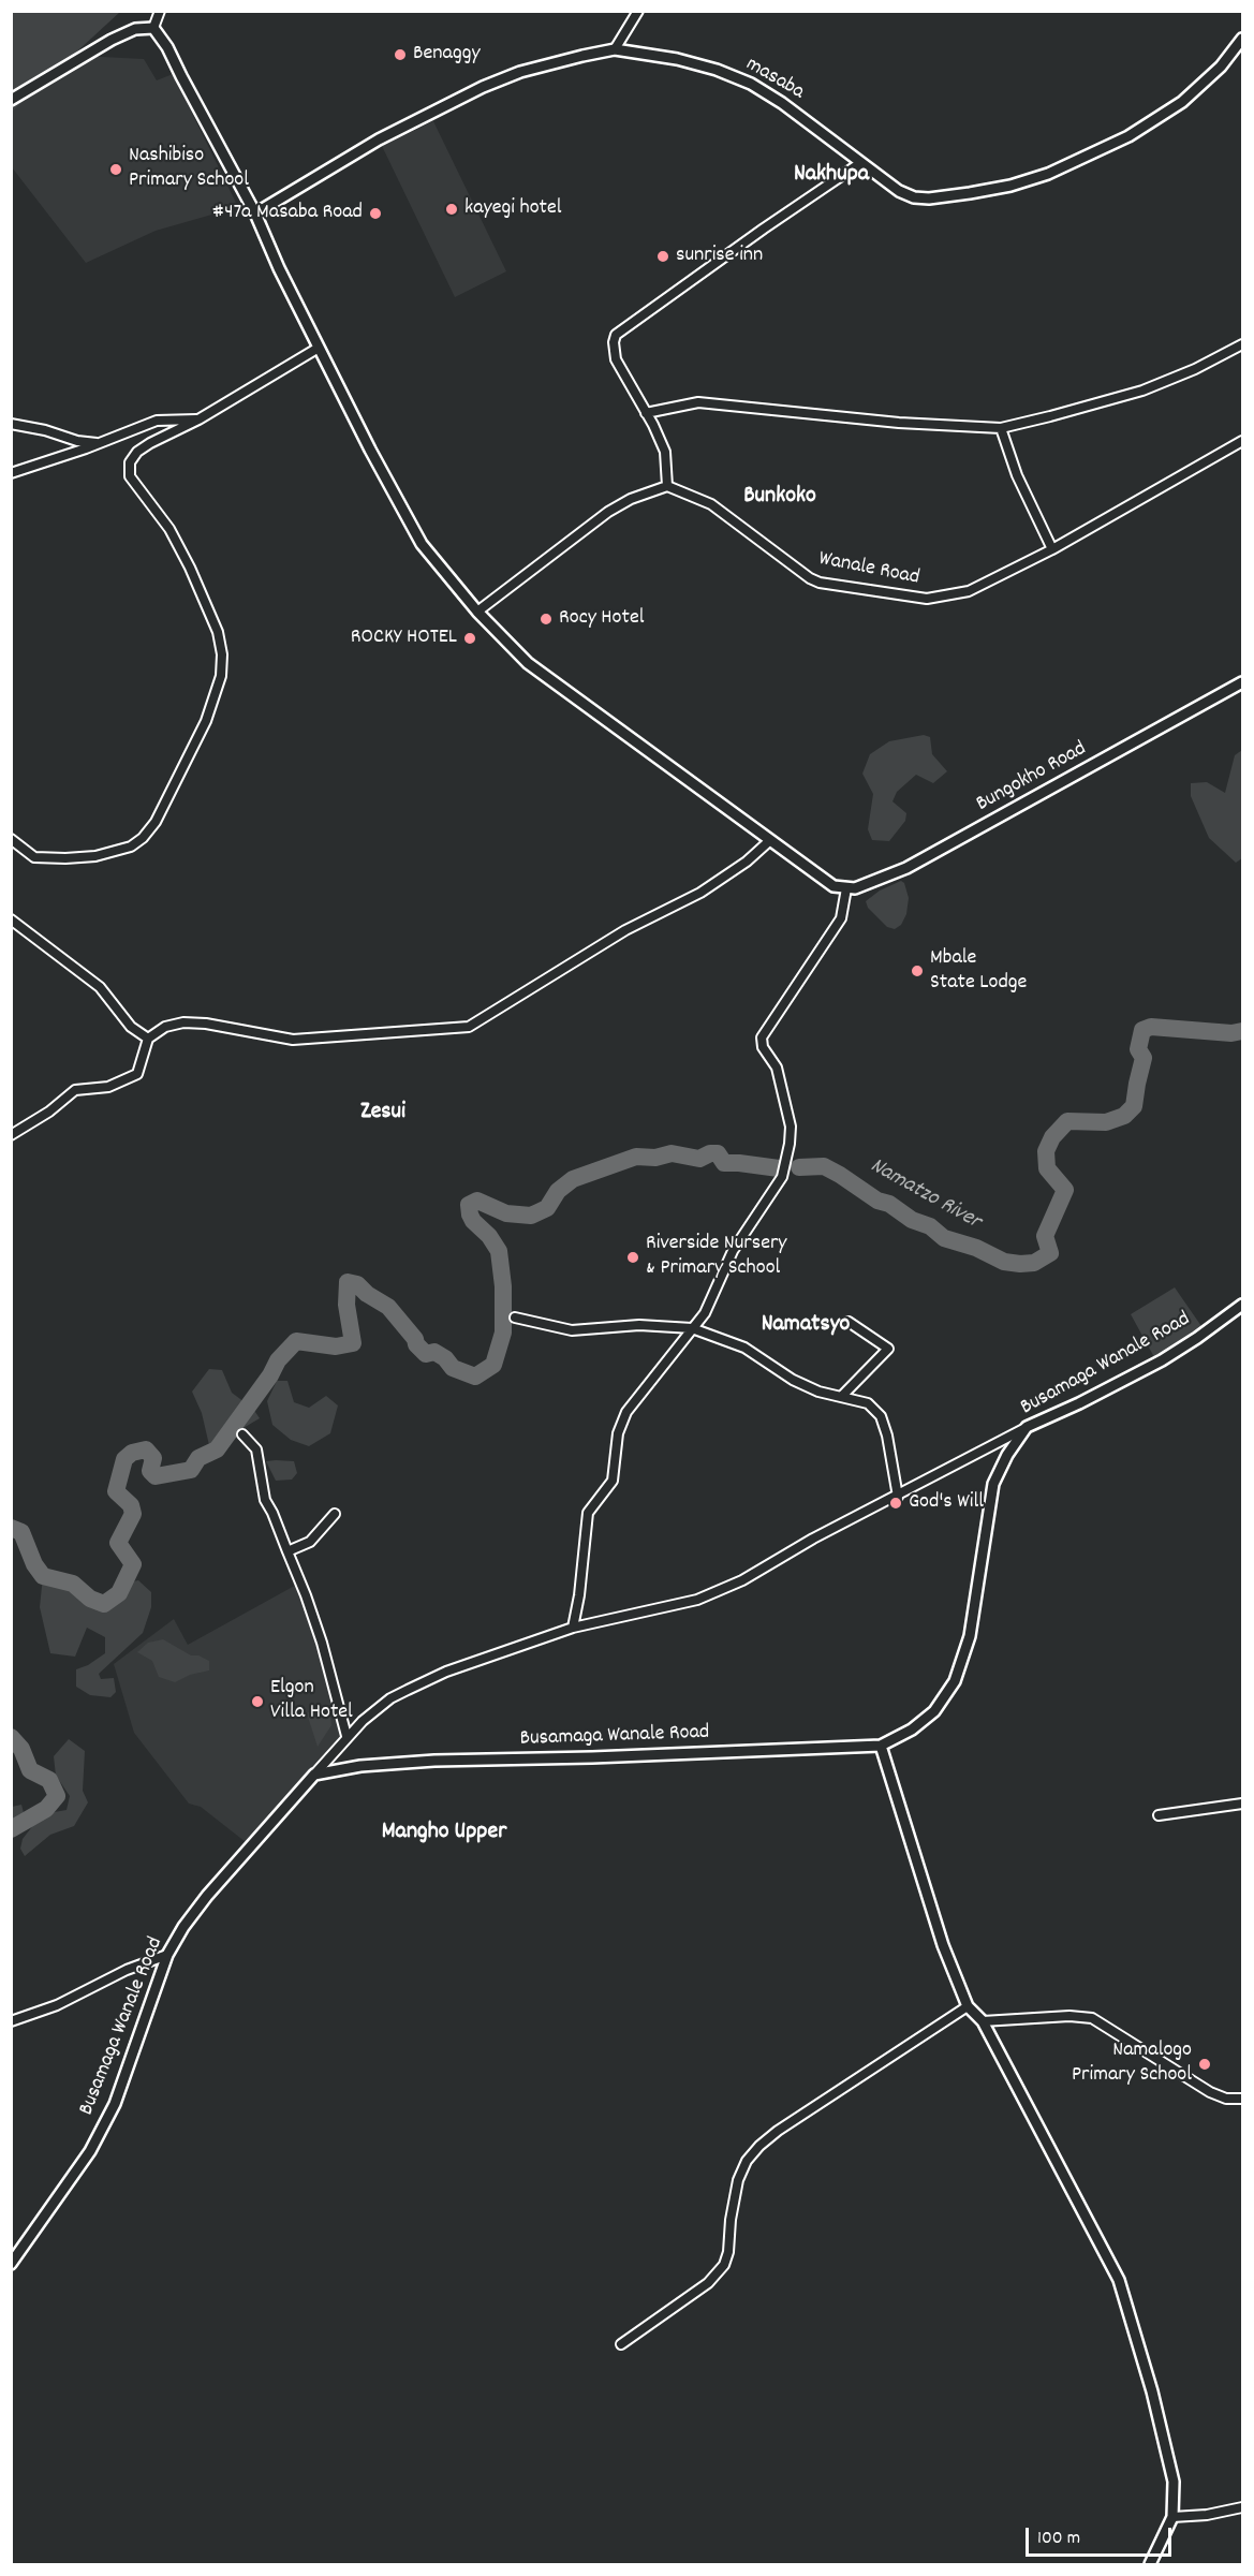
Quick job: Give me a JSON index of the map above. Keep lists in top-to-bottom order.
{
  "streets": {
    "street": [
      "masaba",
      "Wanale Road",
      "Bungokho Road",
      "Busamaga Wanale Road"
    ]
  },
  "districts": [
    "Nakhupa",
    "Bunkoko",
    "Zesui",
    "Namatsyo",
    "Mangho Upper"
  ],
  "water": ["Namatzo River"],
  "places": [
    "Benaggy",
    "Nashibiso Primary School",
    "kayegi hotel",
    "#47a Masaba Road",
    "sunrise inn",
    "Rocy Hotel",
    "ROCKY HOTEL",
    "Mbale State Lodge",
    "Riverside Nursery & Primary School",
    "God's Will",
    "Elgon Villa Hotel",
    "Namalogo Primary School"
  ],
  "scale_bar": "100 m"
}
